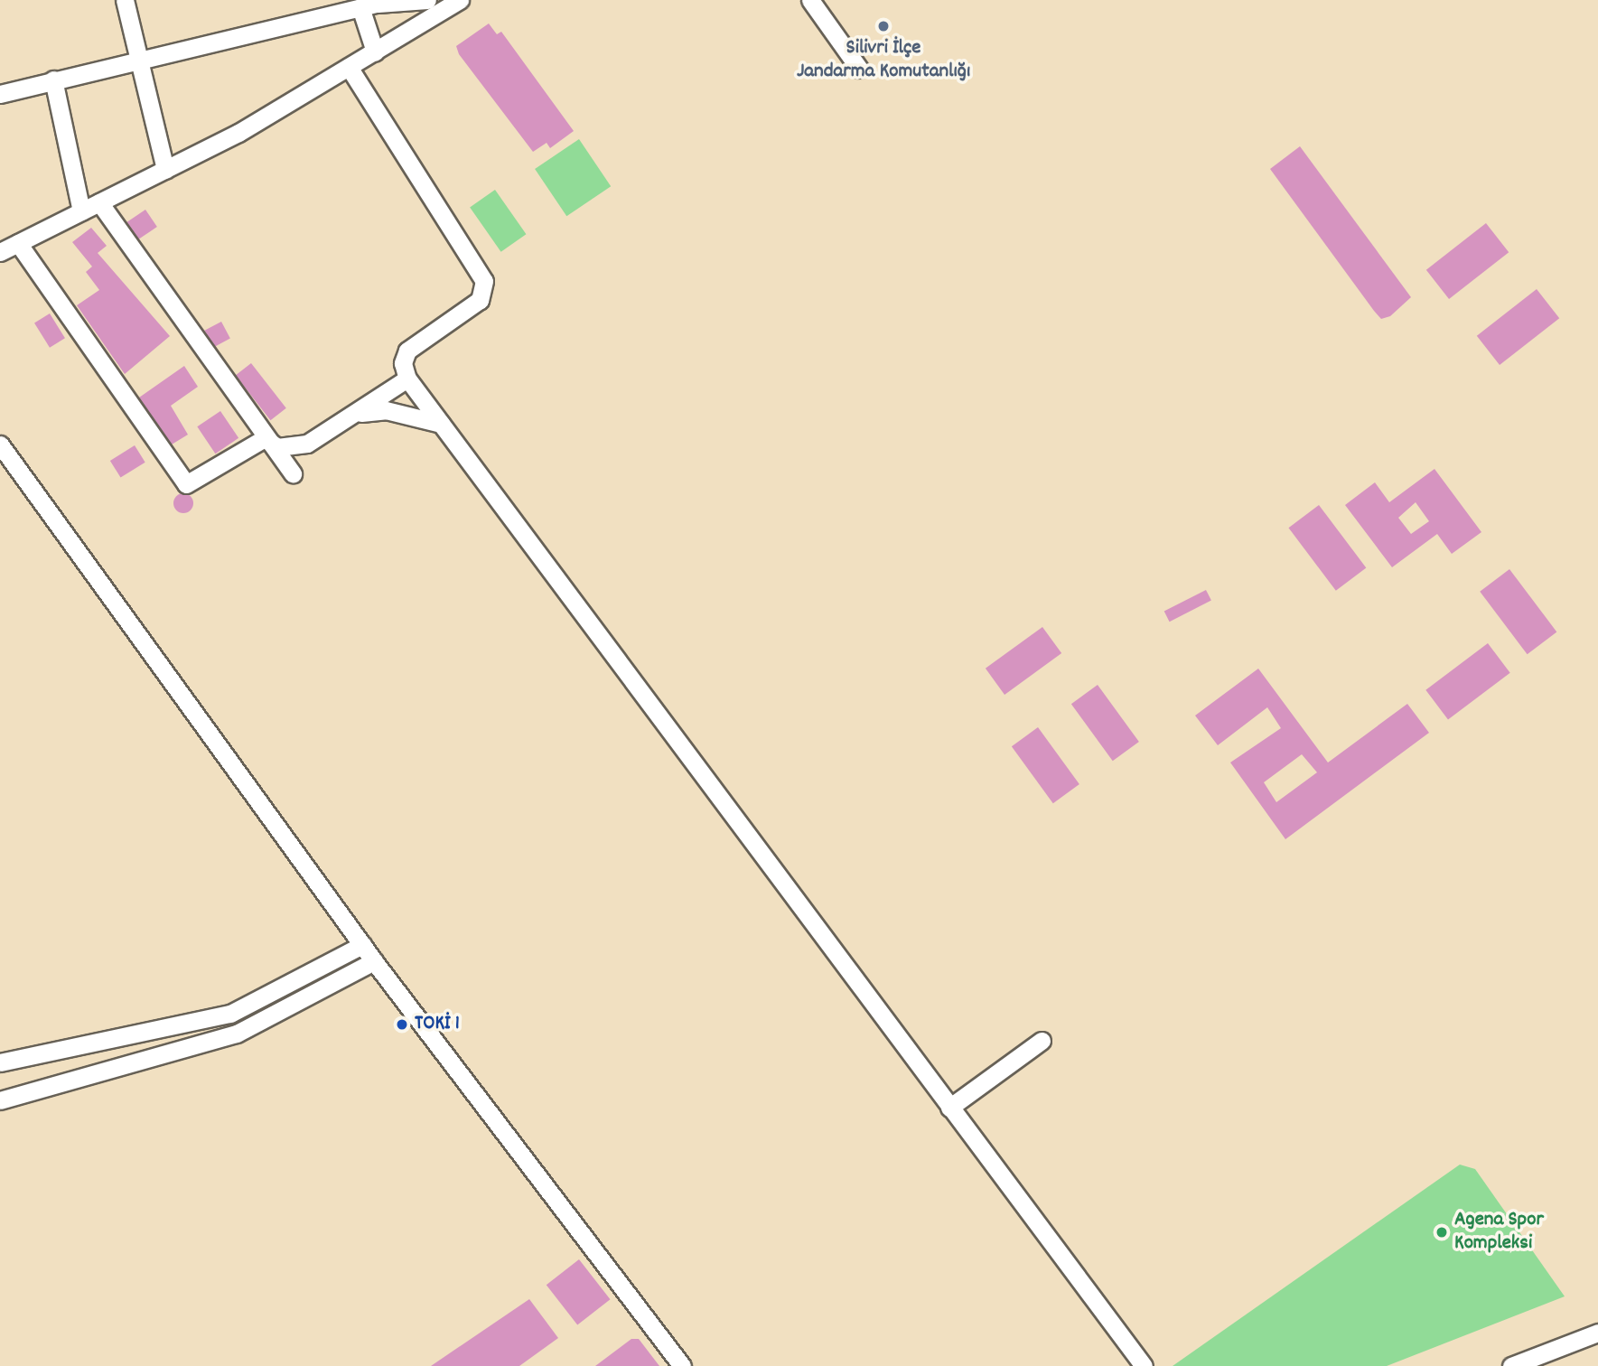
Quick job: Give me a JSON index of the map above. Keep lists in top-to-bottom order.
{
  "places": ["Silivri İlçe Jandarma Komutanlığı", "TOKİ 1", "Agena Spor Kompleksi"]
}
